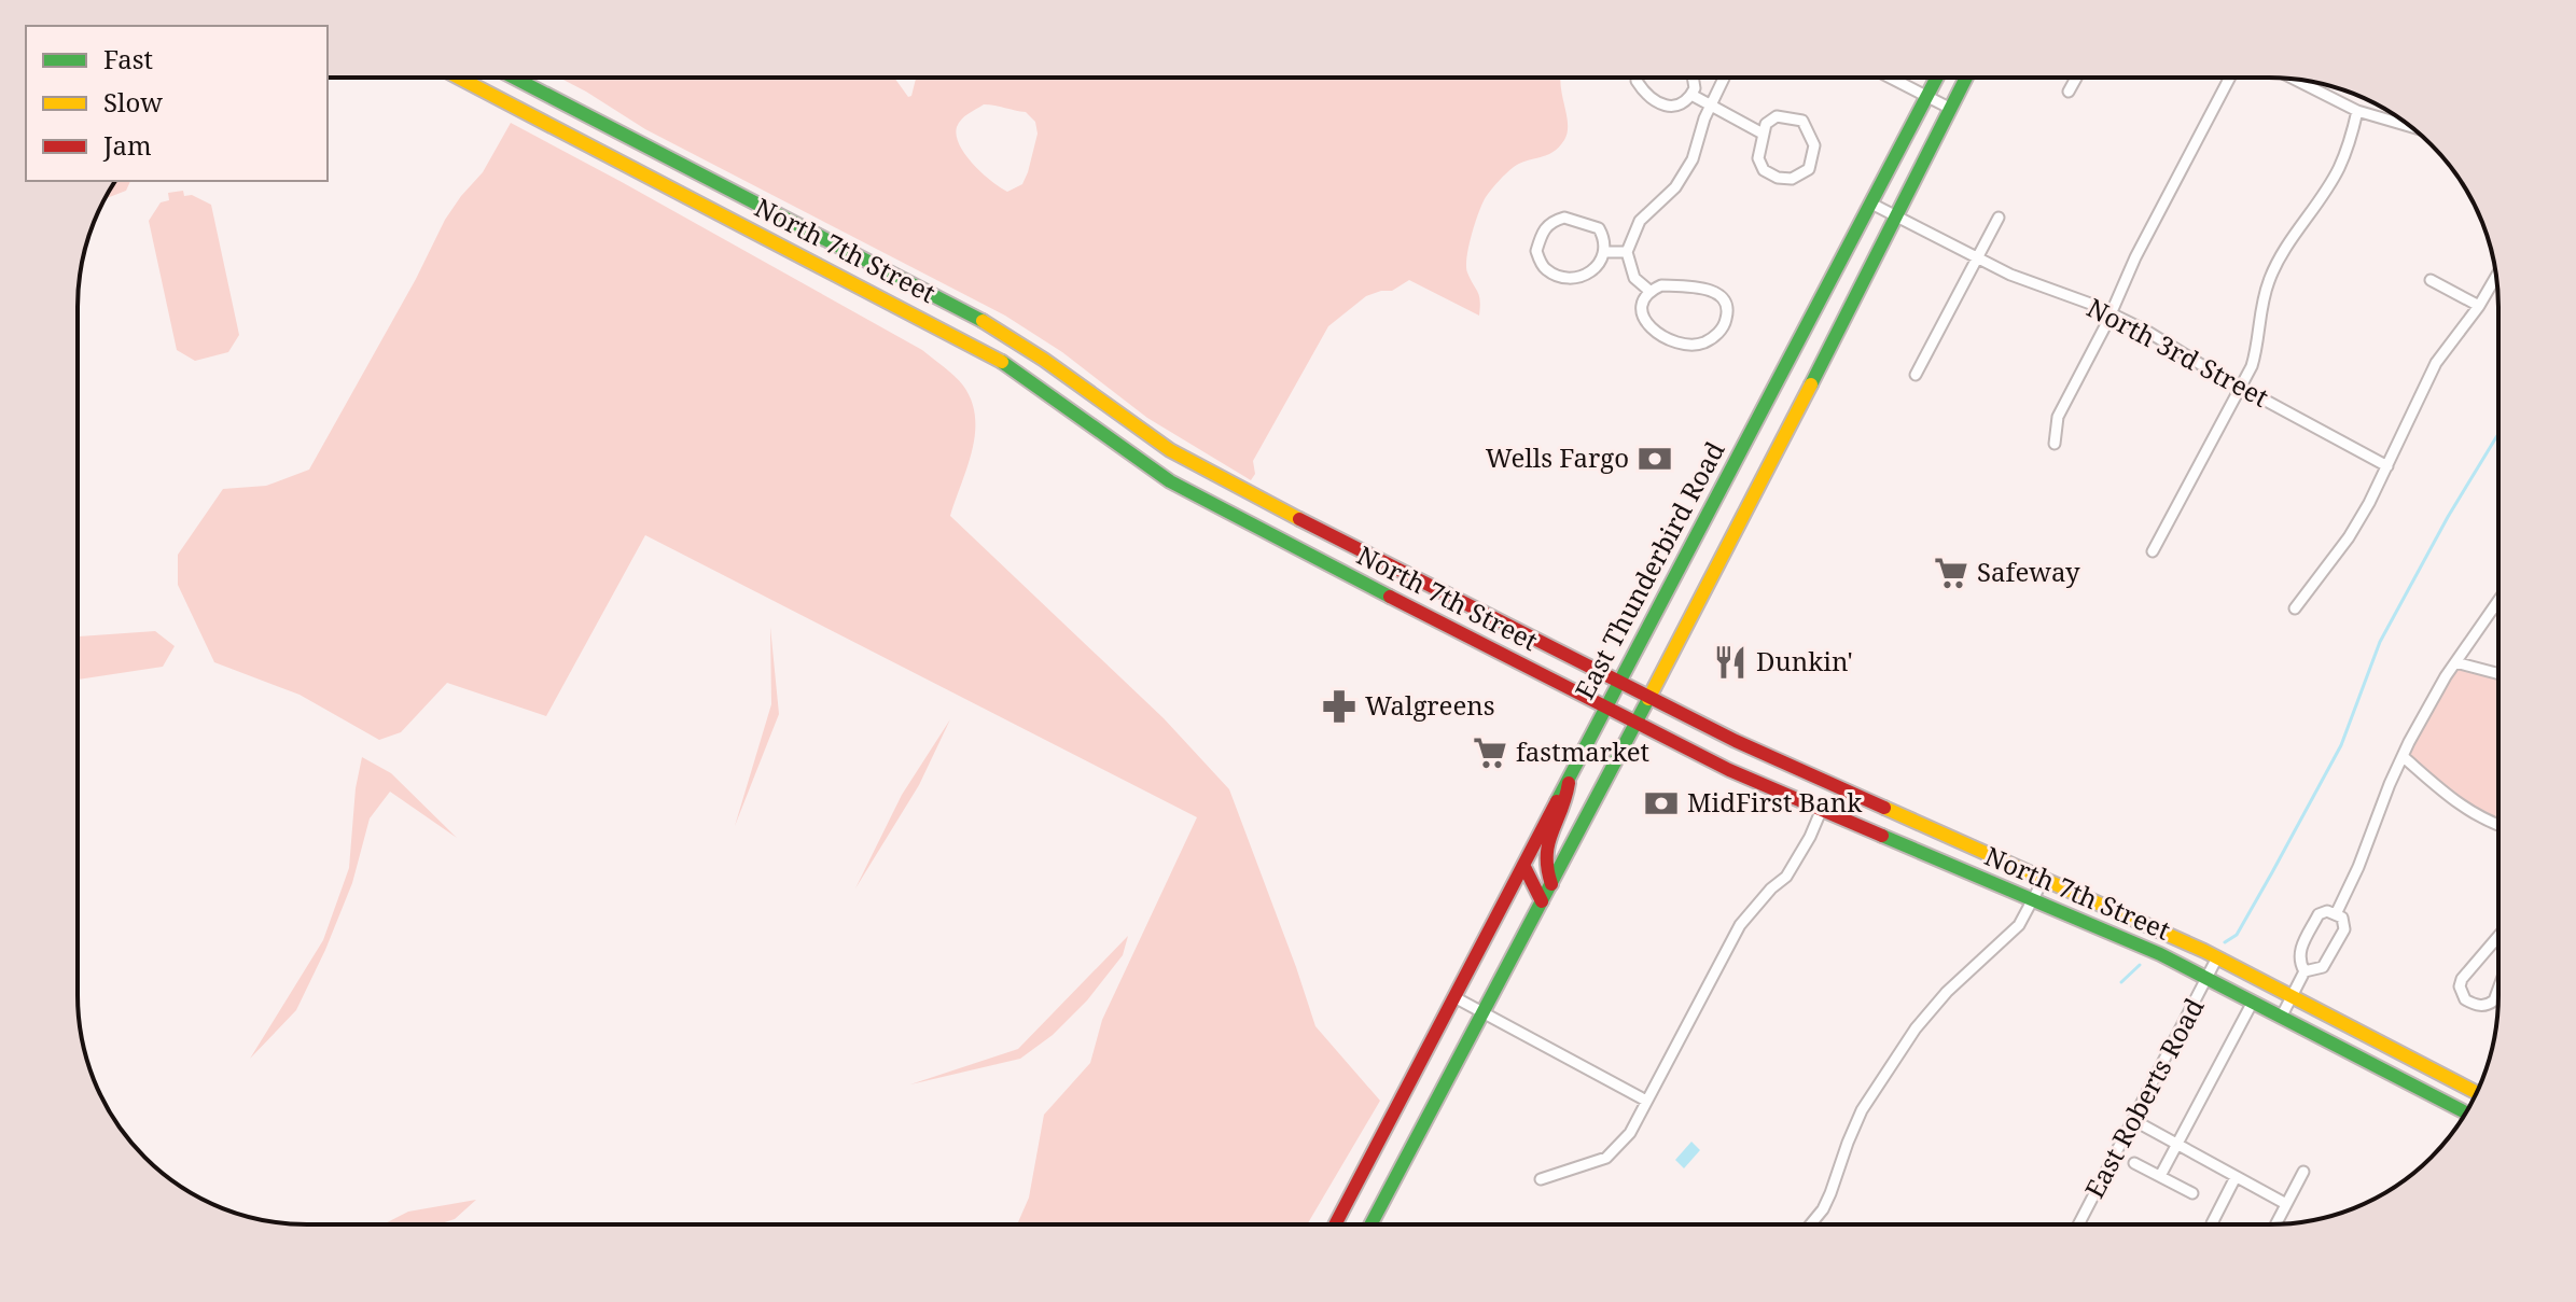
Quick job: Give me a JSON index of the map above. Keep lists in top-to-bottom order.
{
  "streets": {
    "main road": ["North 7th Street", "East Thunderbird Road"],
    "street": ["North 3rd Street", "East Roberts Road"]
  },
  "crossings": [
    ["North 7th Street", "East Thunderbird Road"],
    ["North 7th Street", "East Roberts Road"],
    ["North 3rd Street", "East Thunderbird Road"]
  ],
  "places": {
    "bank": ["Wells Fargo", "MidFirst Bank"],
    "supermarket": ["Safeway", "fastmarket"],
    "restaurant": ["Dunkin'"],
    "pharmacy": ["Walgreens"]
  },
  "legend": ["Fast", "Slow", "Jam"]
}
